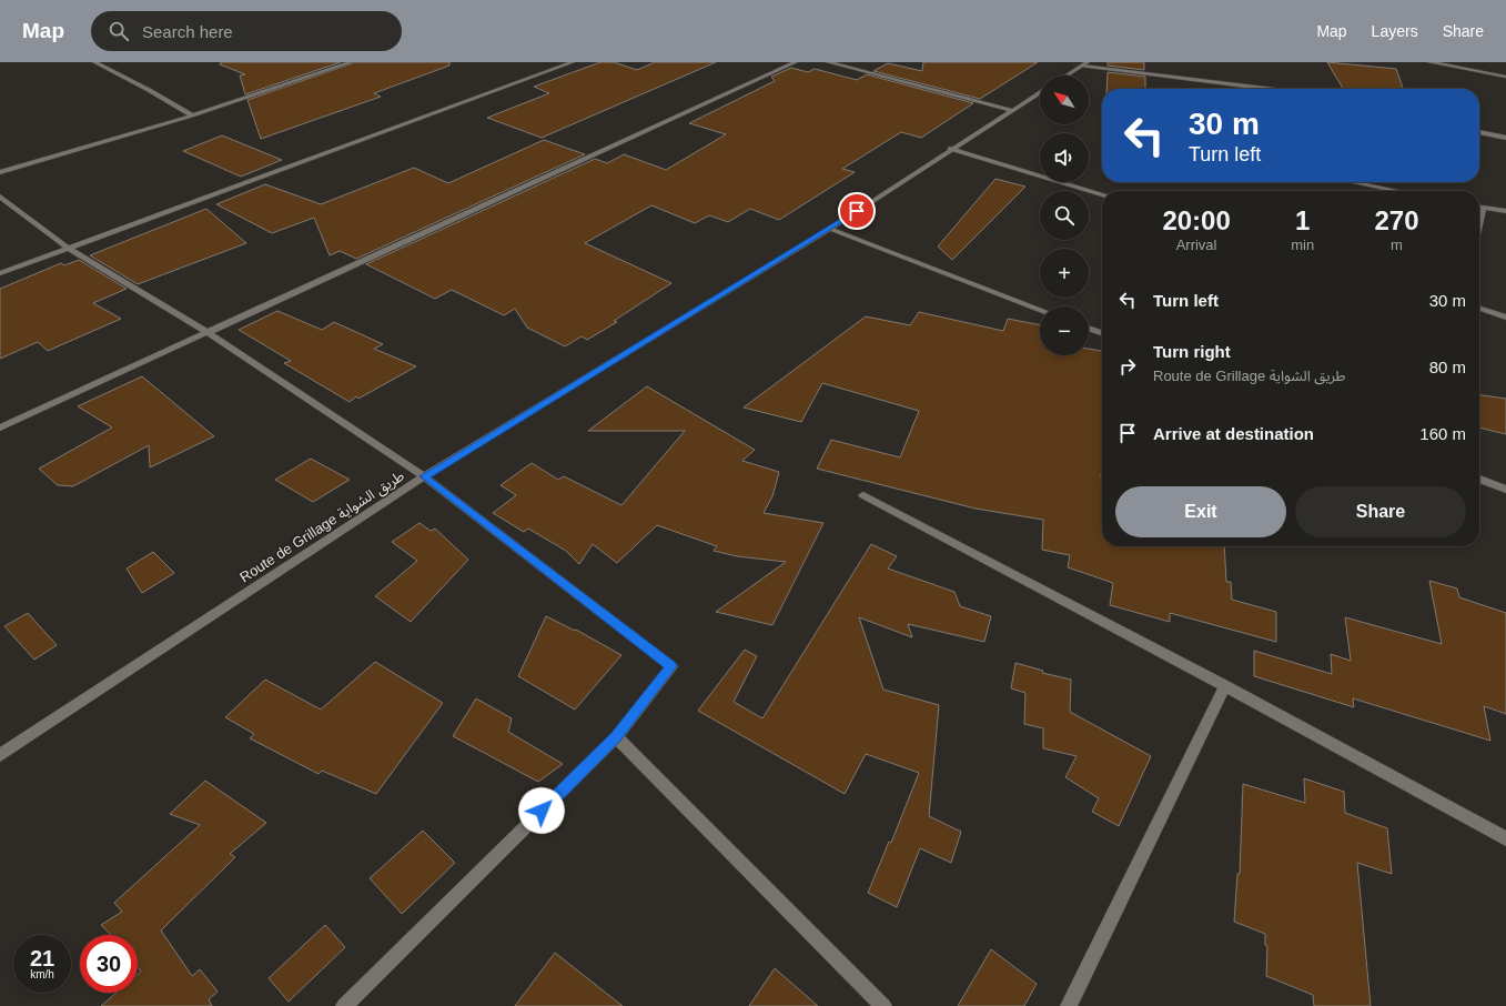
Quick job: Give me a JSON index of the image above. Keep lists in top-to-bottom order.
{
  "streets": {
    "street": ["Route de Grillage طريق الشواية"]
  },
  "north": "top left",
  "page": {
    "header": "Map",
    "search": "Search here",
    "nav": ["Map", "Layers", "Share"],
    "map_buttons": ["+", "−"],
    "turn": ["30 m", "Turn left"],
    "eta": [
      "20:00",
      "Arrival",
      "1",
      "min",
      "270",
      "m"
    ],
    "list": [
      {
        "name": "Turn left",
        "value": "30 m"
      },
      {
        "name": "Turn right",
        "note": "Route de Grillage طريق الشواية",
        "value": "80 m"
      },
      {
        "name": "Arrive at destination",
        "value": "160 m"
      }
    ],
    "buttons": ["Exit", "Share"],
    "speed": "21 km/h",
    "limit": "30"
  }
}
